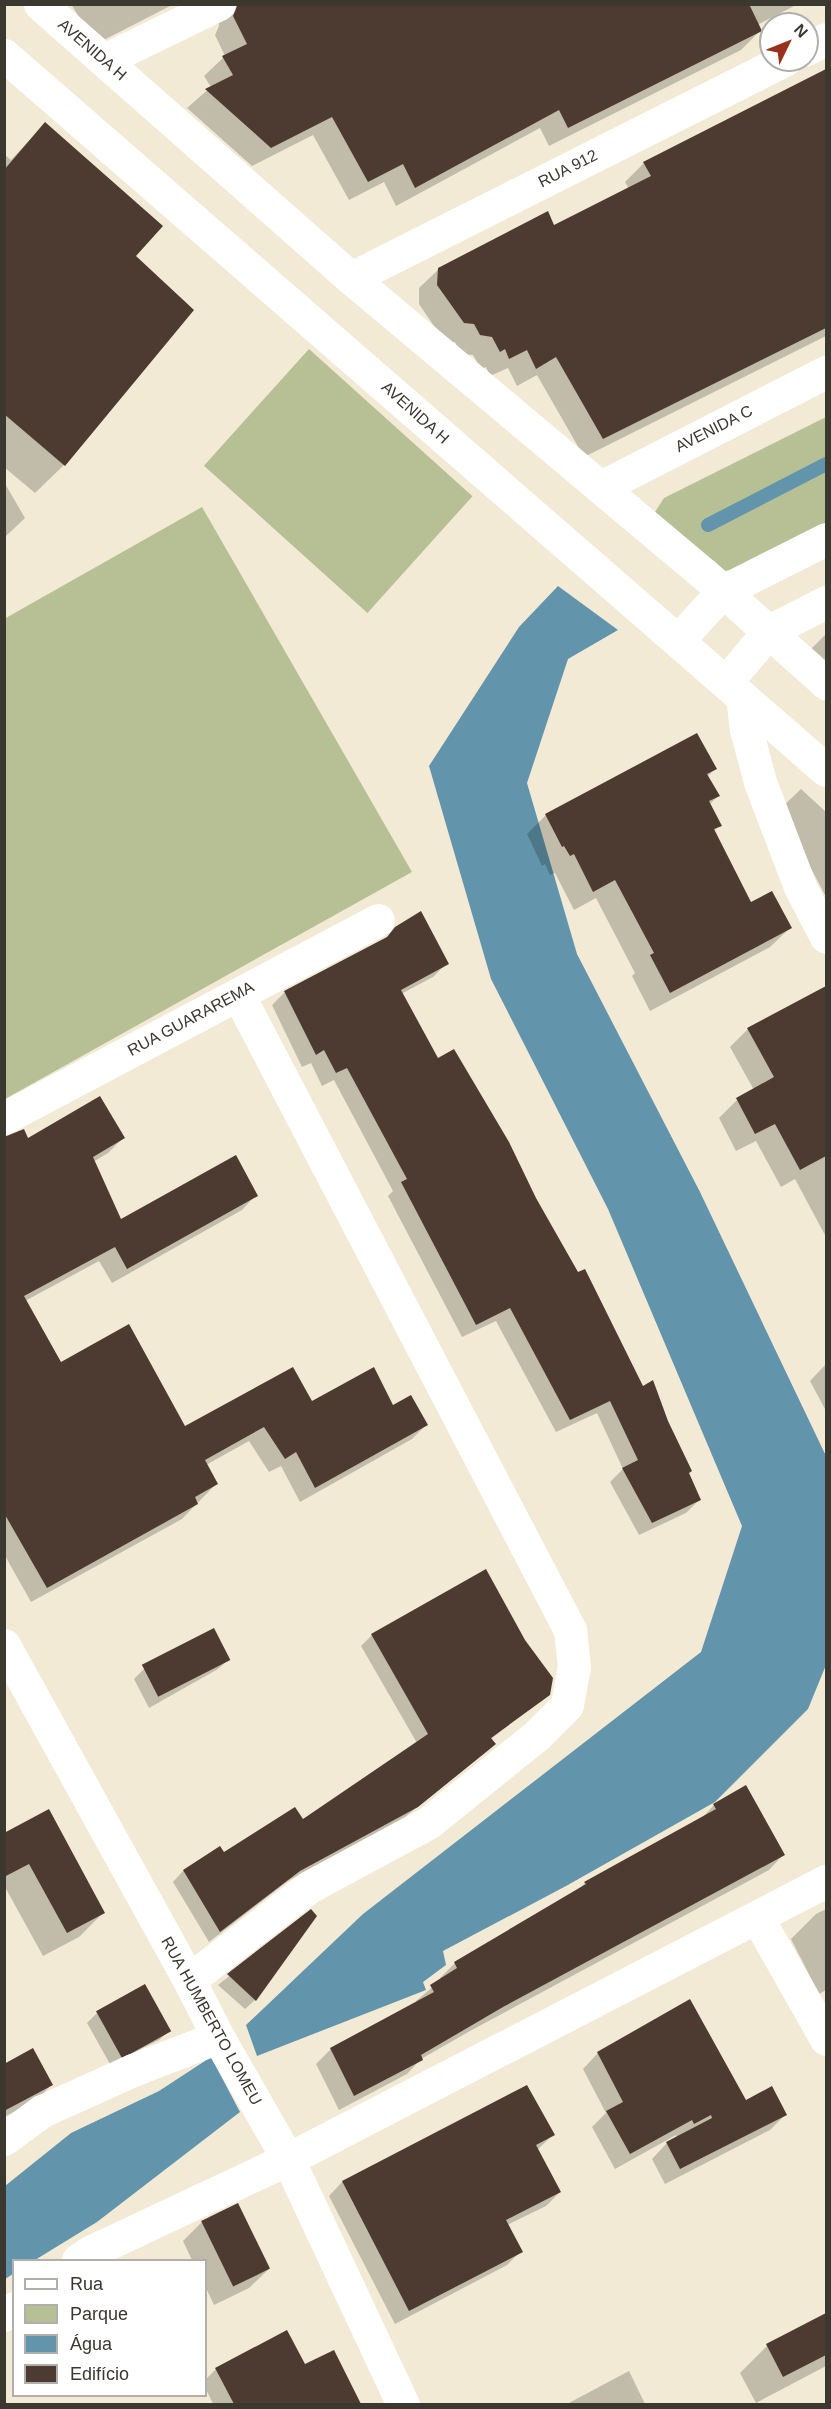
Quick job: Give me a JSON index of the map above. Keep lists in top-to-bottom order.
{
  "streets": {
    "street": [
      "AVENIDA H",
      "RUA 912",
      "AVENIDA C",
      "RUA GUARAREMA",
      "RUA HUMBERTO LOMEU"
    ]
  },
  "crossings": [
    ["AVENIDA H", "RUA 912"],
    ["AVENIDA H", "AVENIDA C"]
  ],
  "legend": [
    "Rua",
    "Parque",
    "Água",
    "Edifício"
  ],
  "north": "top right"
}
